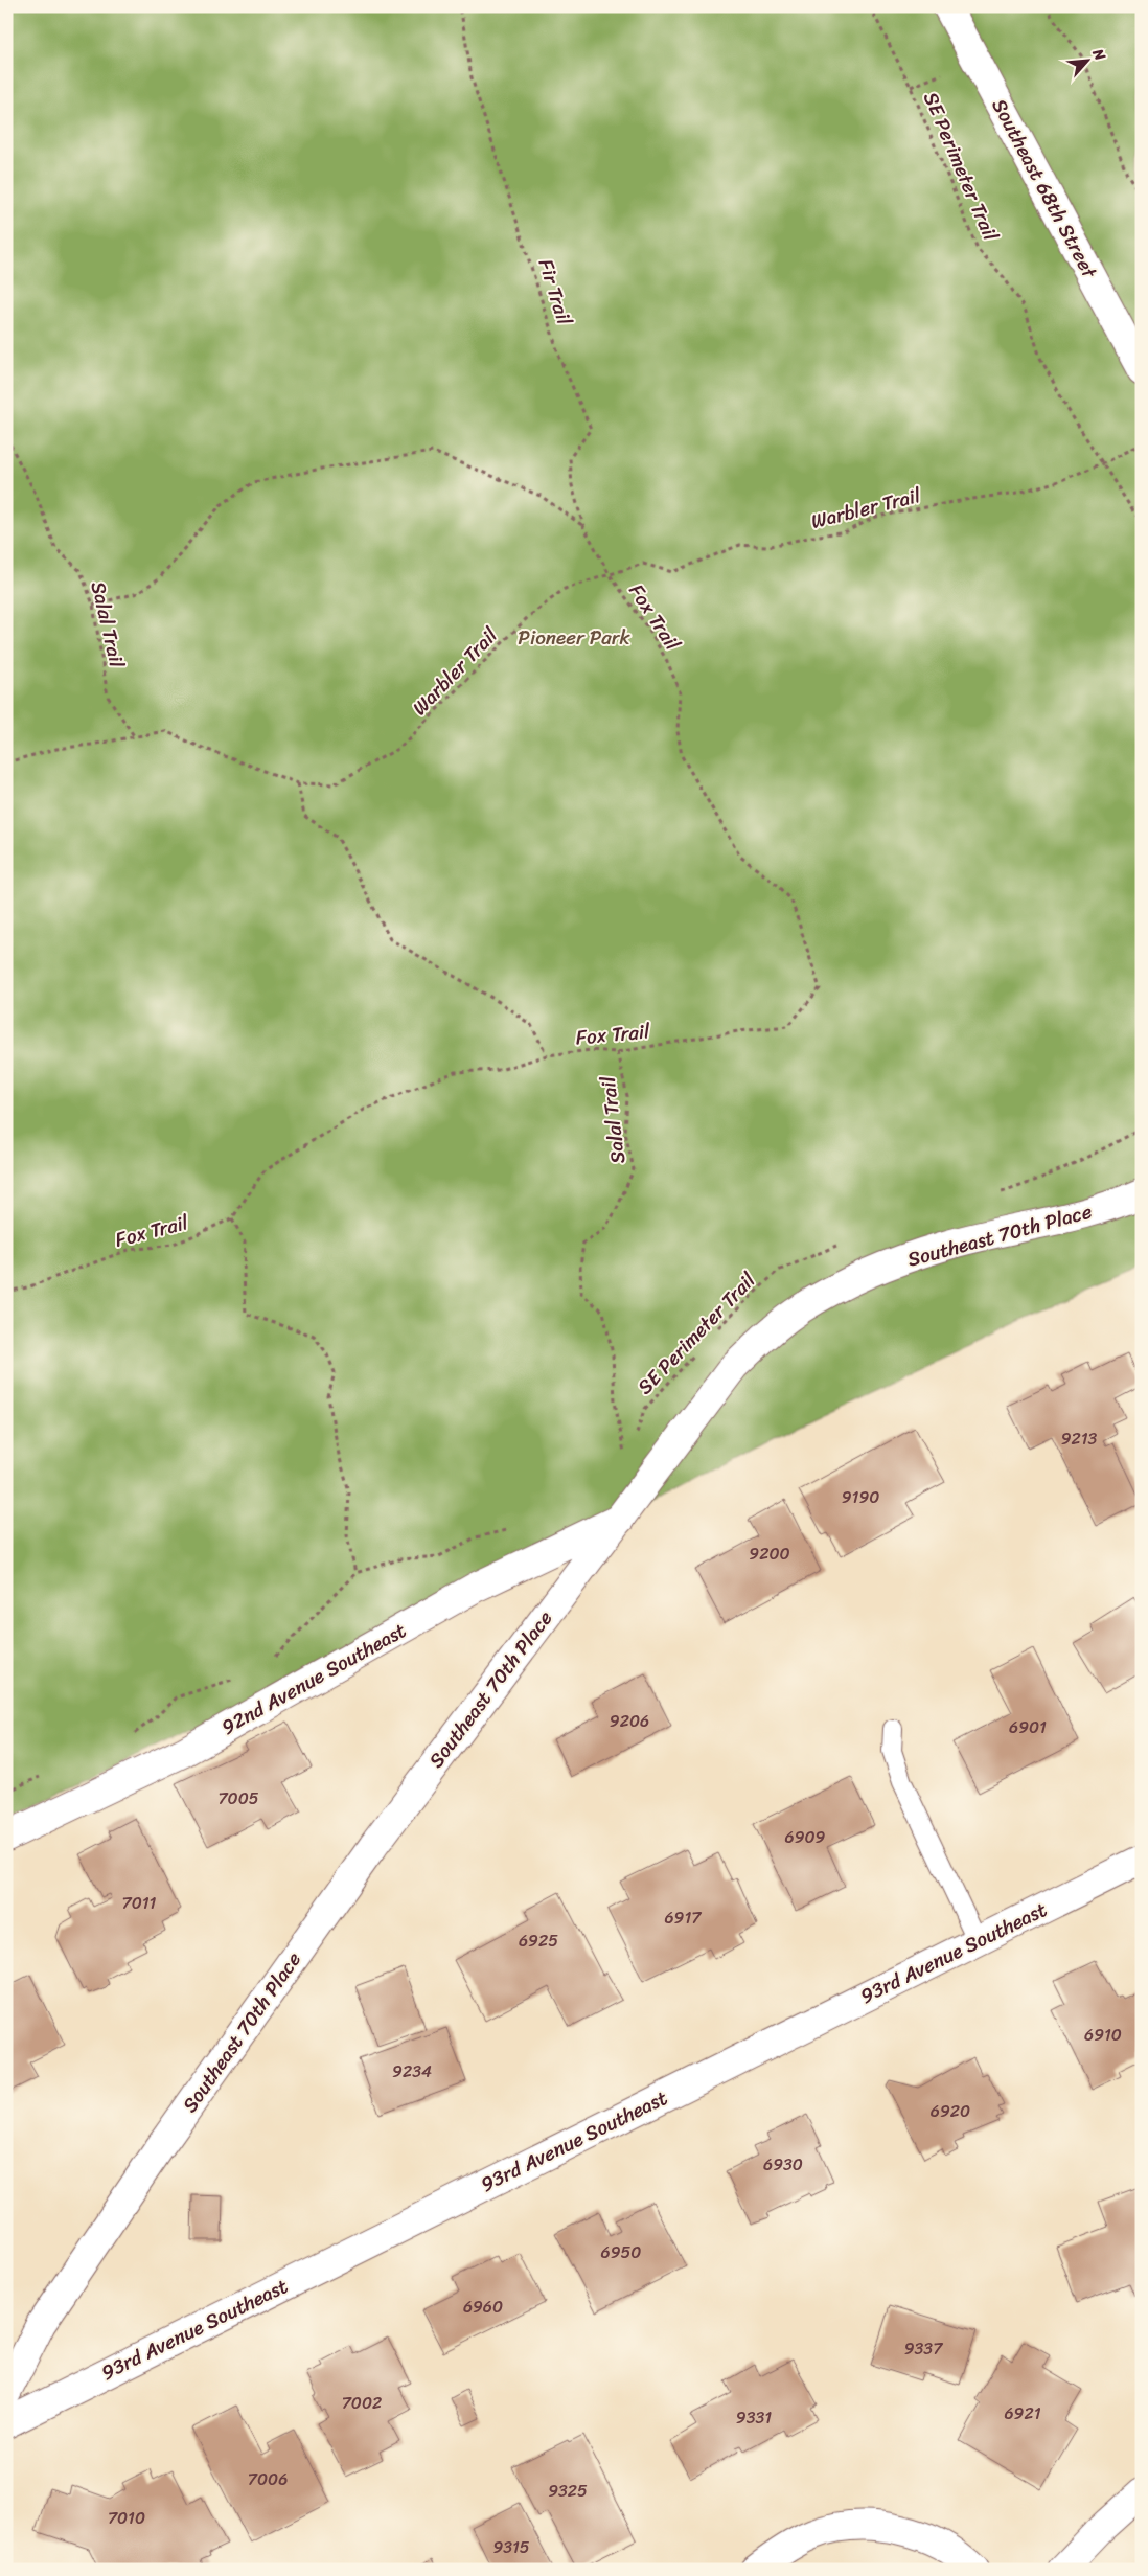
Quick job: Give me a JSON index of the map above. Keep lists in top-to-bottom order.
{
  "streets": {
    "street": [
      "Southeast 68th Street",
      "Southeast 70th Place",
      "92nd Avenue Southeast",
      "93rd Avenue Southeast"
    ],
    "path": [
      "SE Perimeter Trail",
      "Fir Trail",
      "Warbler Trail",
      "Fox Trail",
      "Salal Trail"
    ]
  },
  "crossings": [
    ["SE Perimeter Trail", "Warbler Trail"],
    ["Fir Trail", "Warbler Trail"],
    ["Fir Trail", "Fox Trail"],
    ["Warbler Trail", "Fox Trail"],
    ["Warbler Trail", "Salal Trail"],
    ["Fox Trail", "Salal Trail"],
    ["Southeast 70th Place", "92nd Avenue Southeast"]
  ],
  "parks": ["Pioneer Park"],
  "house_numbers": [
    "9213",
    "9190",
    "9200",
    "9206",
    "6901",
    "7005",
    "6909",
    "7011",
    "6917",
    "6925",
    "6910",
    "9234",
    "6920",
    "6930",
    "6950",
    "6960",
    "9337",
    "7002",
    "6921",
    "9331",
    "7006",
    "9325",
    "7010",
    "9315"
  ],
  "north": "top right"
}
